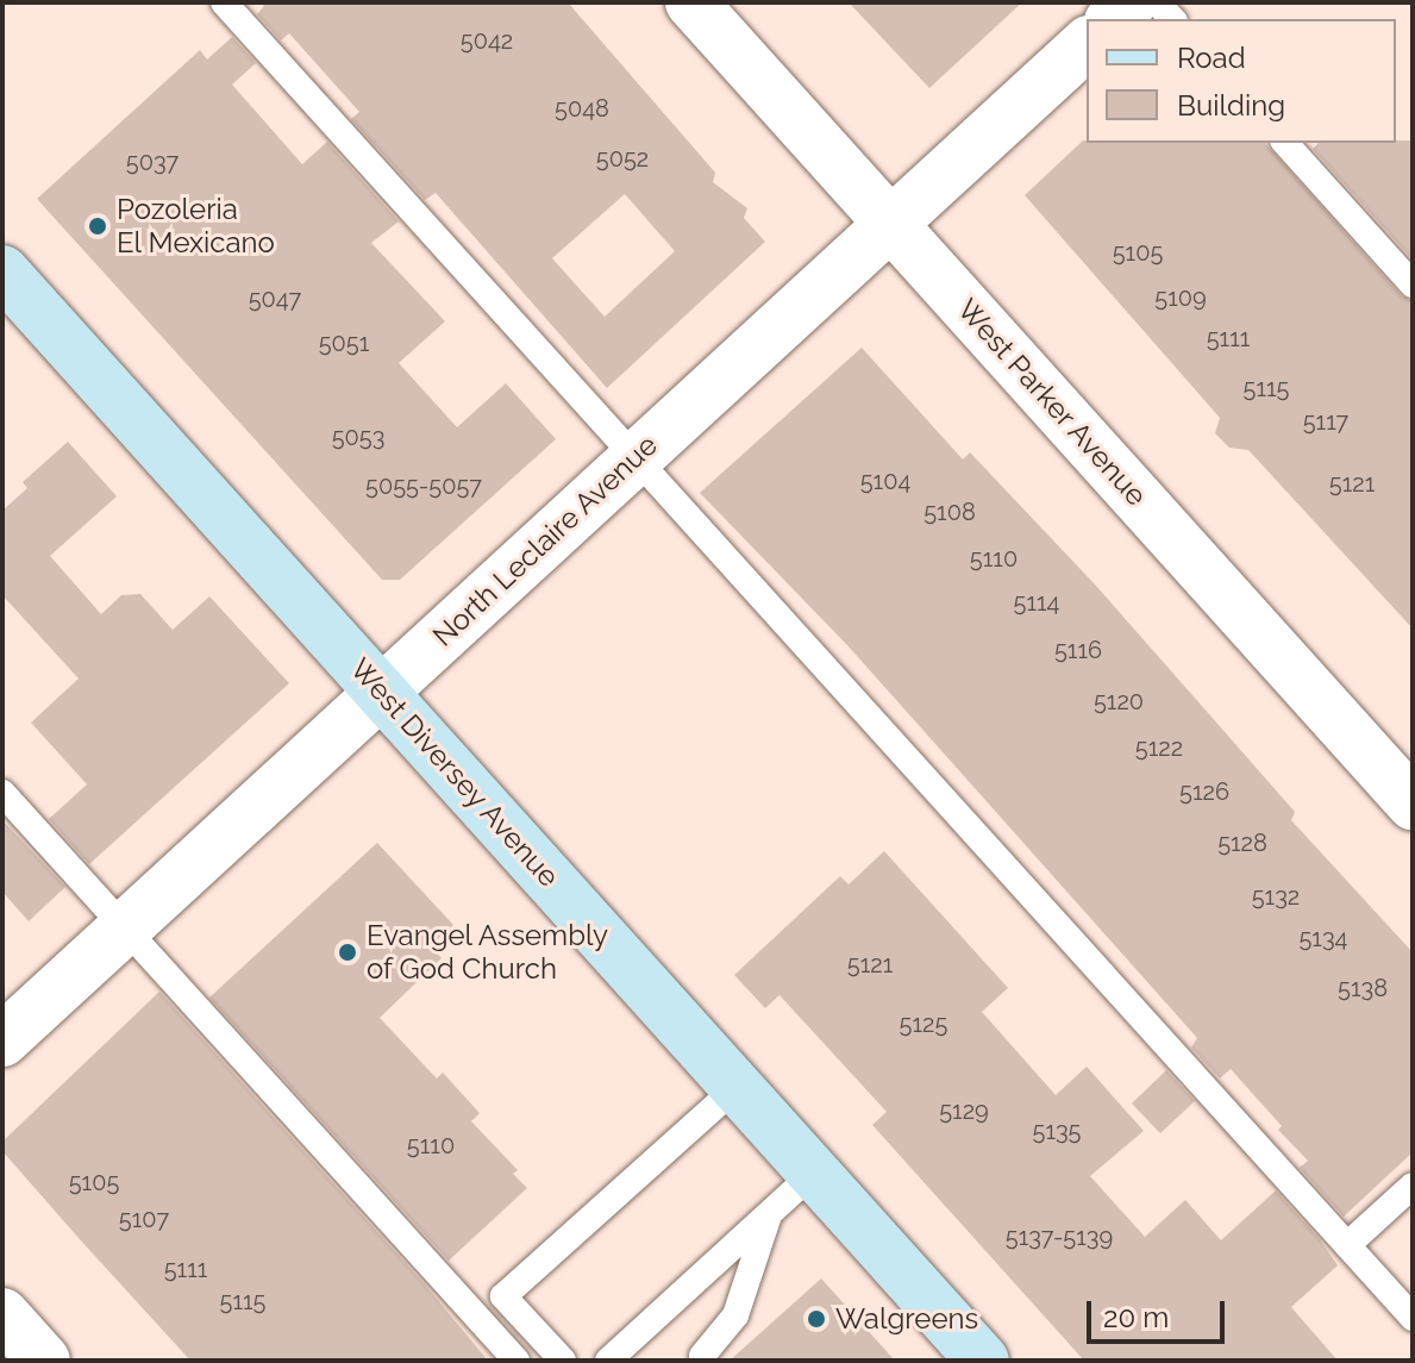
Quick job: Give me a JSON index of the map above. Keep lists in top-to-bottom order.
{
  "streets": {
    "main road": ["West Diversey Avenue"],
    "street": ["West Parker Avenue", "North Leclaire Avenue"]
  },
  "crossings": [
    ["West Parker Avenue", "North Leclaire Avenue"],
    ["North Leclaire Avenue", "West Diversey Avenue"]
  ],
  "places": ["Pozoleria El Mexicano", "Evangel Assembly of God Church", "Walgreens"],
  "house_numbers": [
    "5042",
    "5048",
    "5052",
    "5037",
    "5105",
    "5109",
    "5047",
    "5111",
    "5051",
    "5115",
    "5117",
    "5053",
    "5104",
    "5121",
    "5055-5057",
    "5108",
    "5110",
    "5114",
    "5116",
    "5120",
    "5122",
    "5126",
    "5128",
    "5132",
    "5134",
    "5121",
    "5138",
    "5125",
    "5129",
    "5135",
    "5110",
    "5105",
    "5107",
    "5137-5139",
    "5111",
    "5115"
  ],
  "legend": ["Road", "Building"],
  "scale_bar": "20 m"
}
